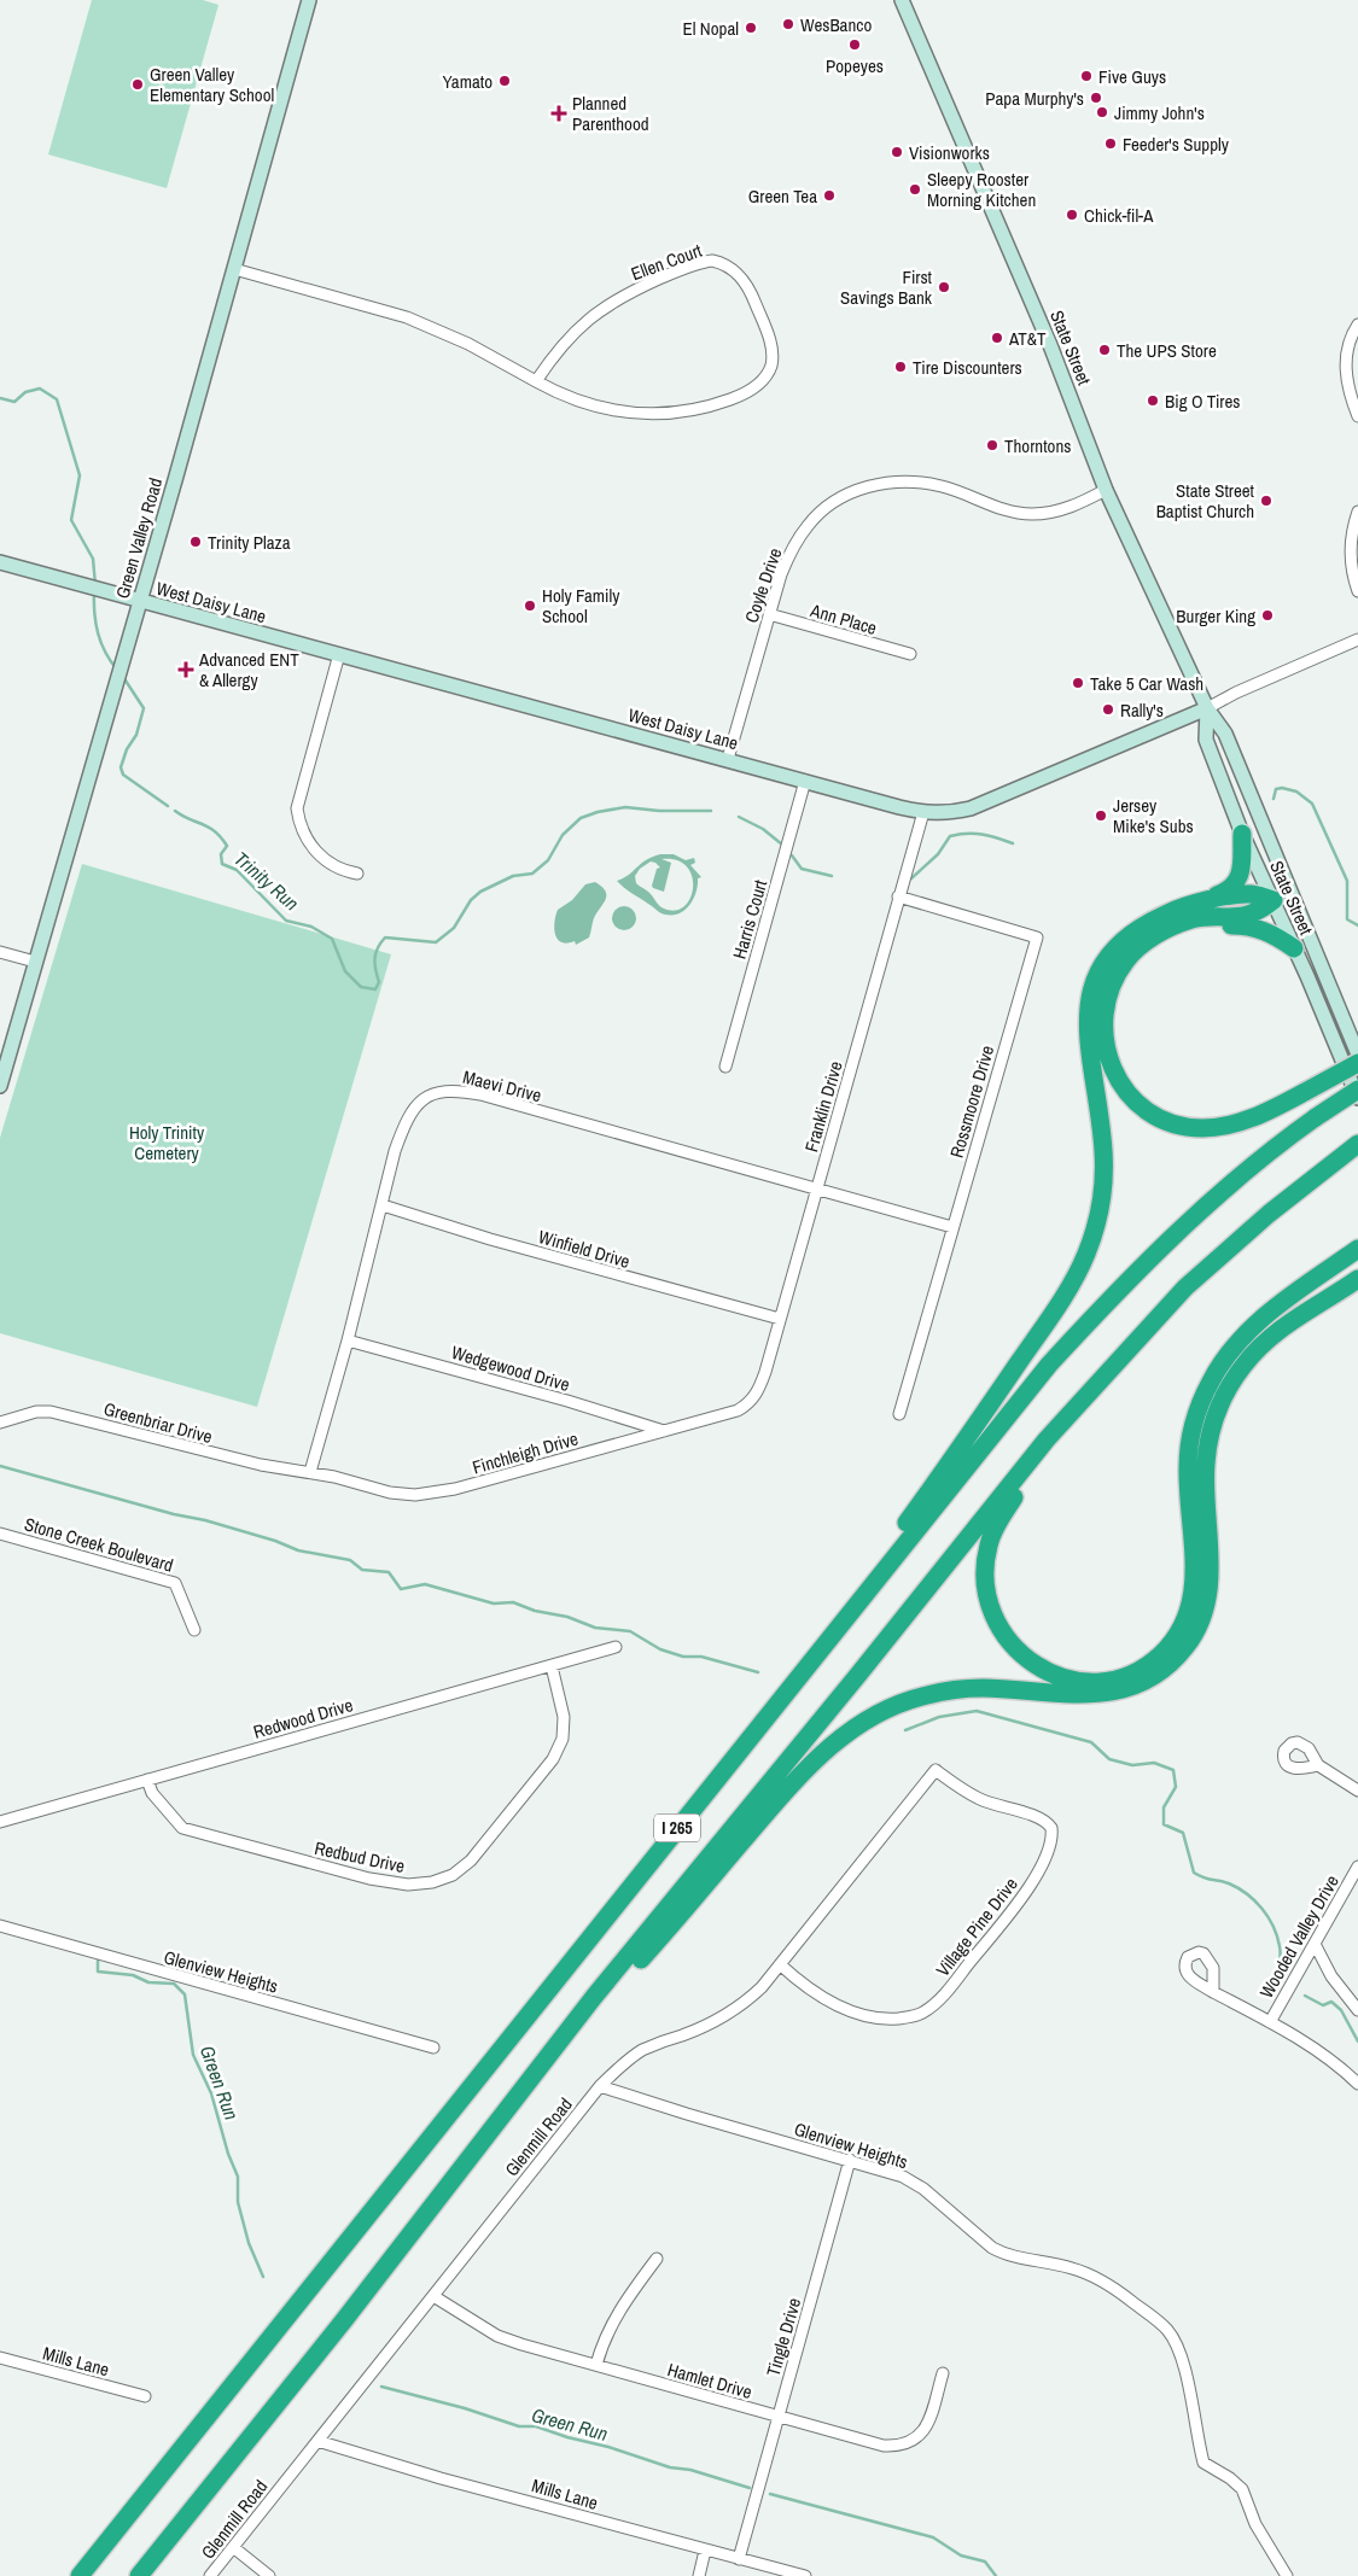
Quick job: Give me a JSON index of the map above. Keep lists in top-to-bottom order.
{
  "streets": {
    "highway": ["I 265"],
    "street": [
      "Ellen Court",
      "State Street",
      "Green Valley Road",
      "Coyle Drive",
      "West Daisy Lane",
      "Ann Place",
      "Harris Court",
      "Maevi Drive",
      "Rossmoore Drive",
      "Franklin Drive",
      "Winfield Drive",
      "Wedgewood Drive",
      "Greenbriar Drive",
      "Finchleigh Drive",
      "Stone Creek Boulevard",
      "Redwood Drive",
      "Redbud Drive",
      "Village Pine Drive",
      "Wooded Valley Drive",
      "Glenview Heights",
      "Glenmill Road",
      "Tingle Drive",
      "Mills Lane",
      "Hamlet Drive"
    ]
  },
  "crossings": [
    ["Ellen Court", "Green Valley Road"],
    ["State Street", "Coyle Drive"],
    ["State Street", "West Daisy Lane"],
    ["Green Valley Road", "West Daisy Lane"],
    ["Coyle Drive", "West Daisy Lane"],
    ["Coyle Drive", "Ann Place"],
    ["West Daisy Lane", "Harris Court"],
    ["West Daisy Lane", "Franklin Drive"],
    ["Maevi Drive", "Rossmoore Drive"],
    ["Maevi Drive", "Franklin Drive"],
    ["Maevi Drive", "Winfield Drive"],
    ["Maevi Drive", "Wedgewood Drive"],
    ["Maevi Drive", "Greenbriar Drive"],
    ["Maevi Drive", "Finchleigh Drive"],
    ["Rossmoore Drive", "Franklin Drive"],
    ["Franklin Drive", "Winfield Drive"],
    ["Franklin Drive", "Finchleigh Drive"],
    ["Wedgewood Drive", "Finchleigh Drive"],
    ["Greenbriar Drive", "Finchleigh Drive"],
    ["Redwood Drive", "Redbud Drive"],
    ["Village Pine Drive", "Glenmill Road"],
    ["Glenview Heights", "Glenmill Road"],
    ["Glenview Heights", "Tingle Drive"],
    ["Glenmill Road", "Mills Lane"],
    ["Glenmill Road", "Hamlet Drive"],
    ["Tingle Drive", "Mills Lane"],
    ["Tingle Drive", "Hamlet Drive"]
  ],
  "water": ["Trinity Run", "Green Run"],
  "parks": ["Holy Trinity Cemetery"],
  "places": {
    "other": [
      "WesBanco",
      "El Nopal",
      "Popeyes",
      "Five Guys",
      "Yamato",
      "Green Valley Elementary School",
      "Papa Murphy's",
      "Jimmy John's",
      "Feeder's Supply",
      "Visionworks",
      "Sleepy Rooster Morning Kitchen",
      "Green Tea",
      "Chick-fil-A",
      "First Savings Bank",
      "AT&T",
      "The UPS Store",
      "Tire Discounters",
      "Big O Tires",
      "Thorntons",
      "State Street Baptist Church",
      "Trinity Plaza",
      "Holy Family School",
      "Burger King",
      "Take 5 Car Wash",
      "Rally's",
      "Jersey Mike's Subs"
    ],
    "health": ["Planned Parenthood", "Advanced ENT & Allergy"]
  }
}
